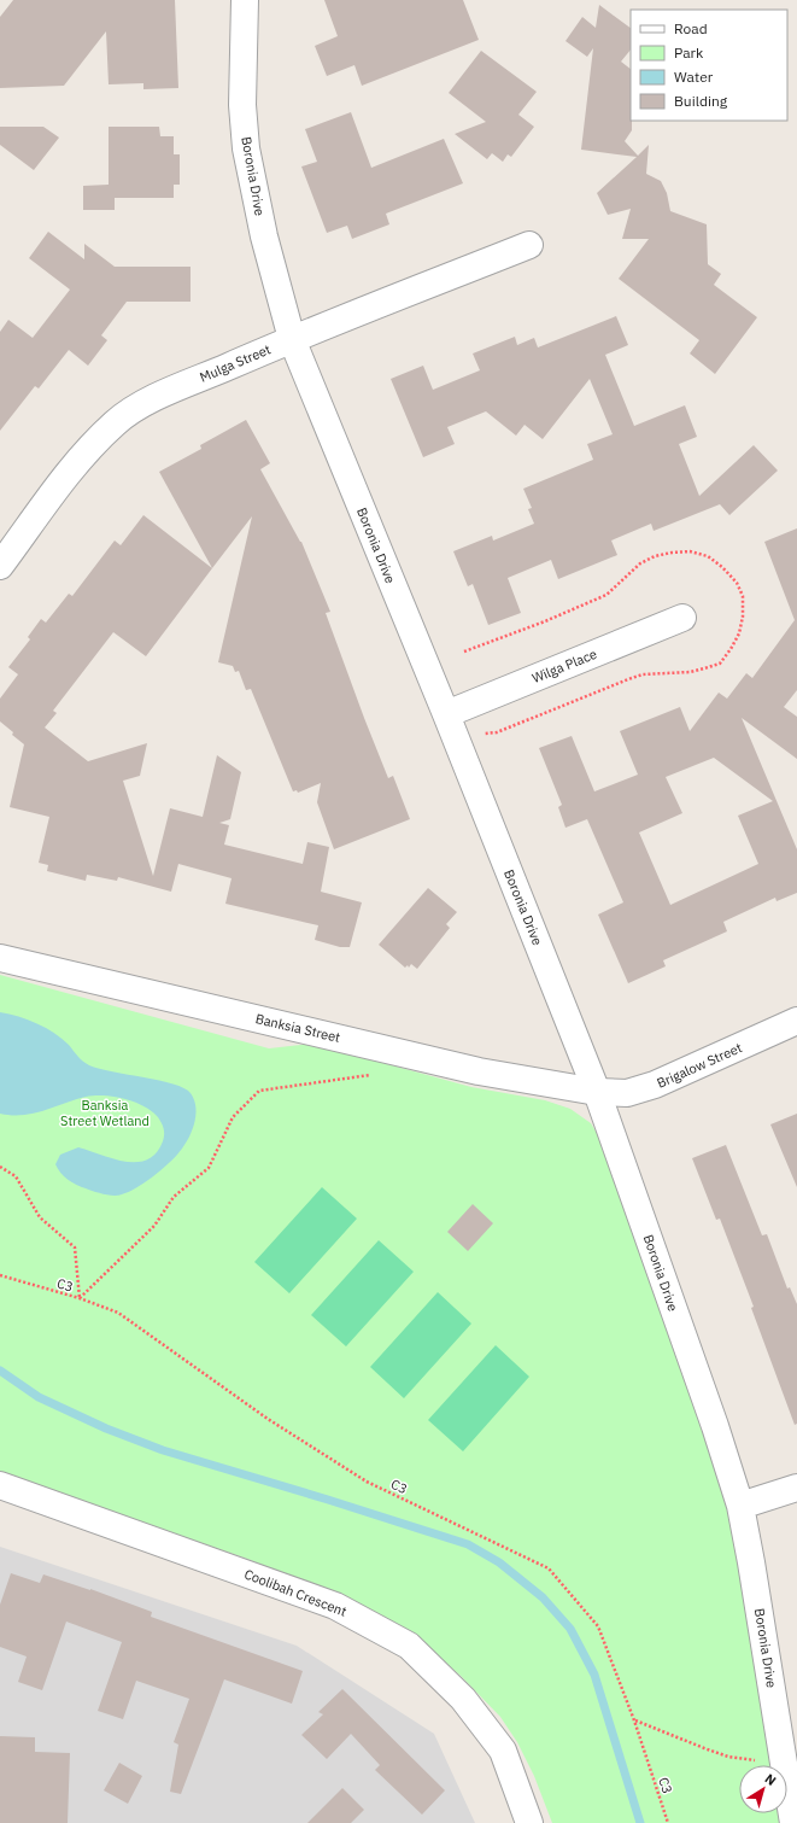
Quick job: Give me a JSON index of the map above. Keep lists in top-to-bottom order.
{
  "streets": {
    "street": [
      "Boronia Drive",
      "Mulga Street",
      "Wilga Place",
      "Banksia Street",
      "Brigalow Street",
      "Coolibah Crescent"
    ],
    "path": ["C3"]
  },
  "crossings": [
    ["Boronia Drive", "Mulga Street"],
    ["Boronia Drive", "Wilga Place"],
    ["Boronia Drive", "Banksia Street"],
    ["Boronia Drive", "Brigalow Street"],
    ["Banksia Street", "Brigalow Street"]
  ],
  "parks": ["Banksia Street Wetland"],
  "legend": [
    "Road",
    "Park",
    "Water",
    "Building"
  ],
  "north": "top right"
}
